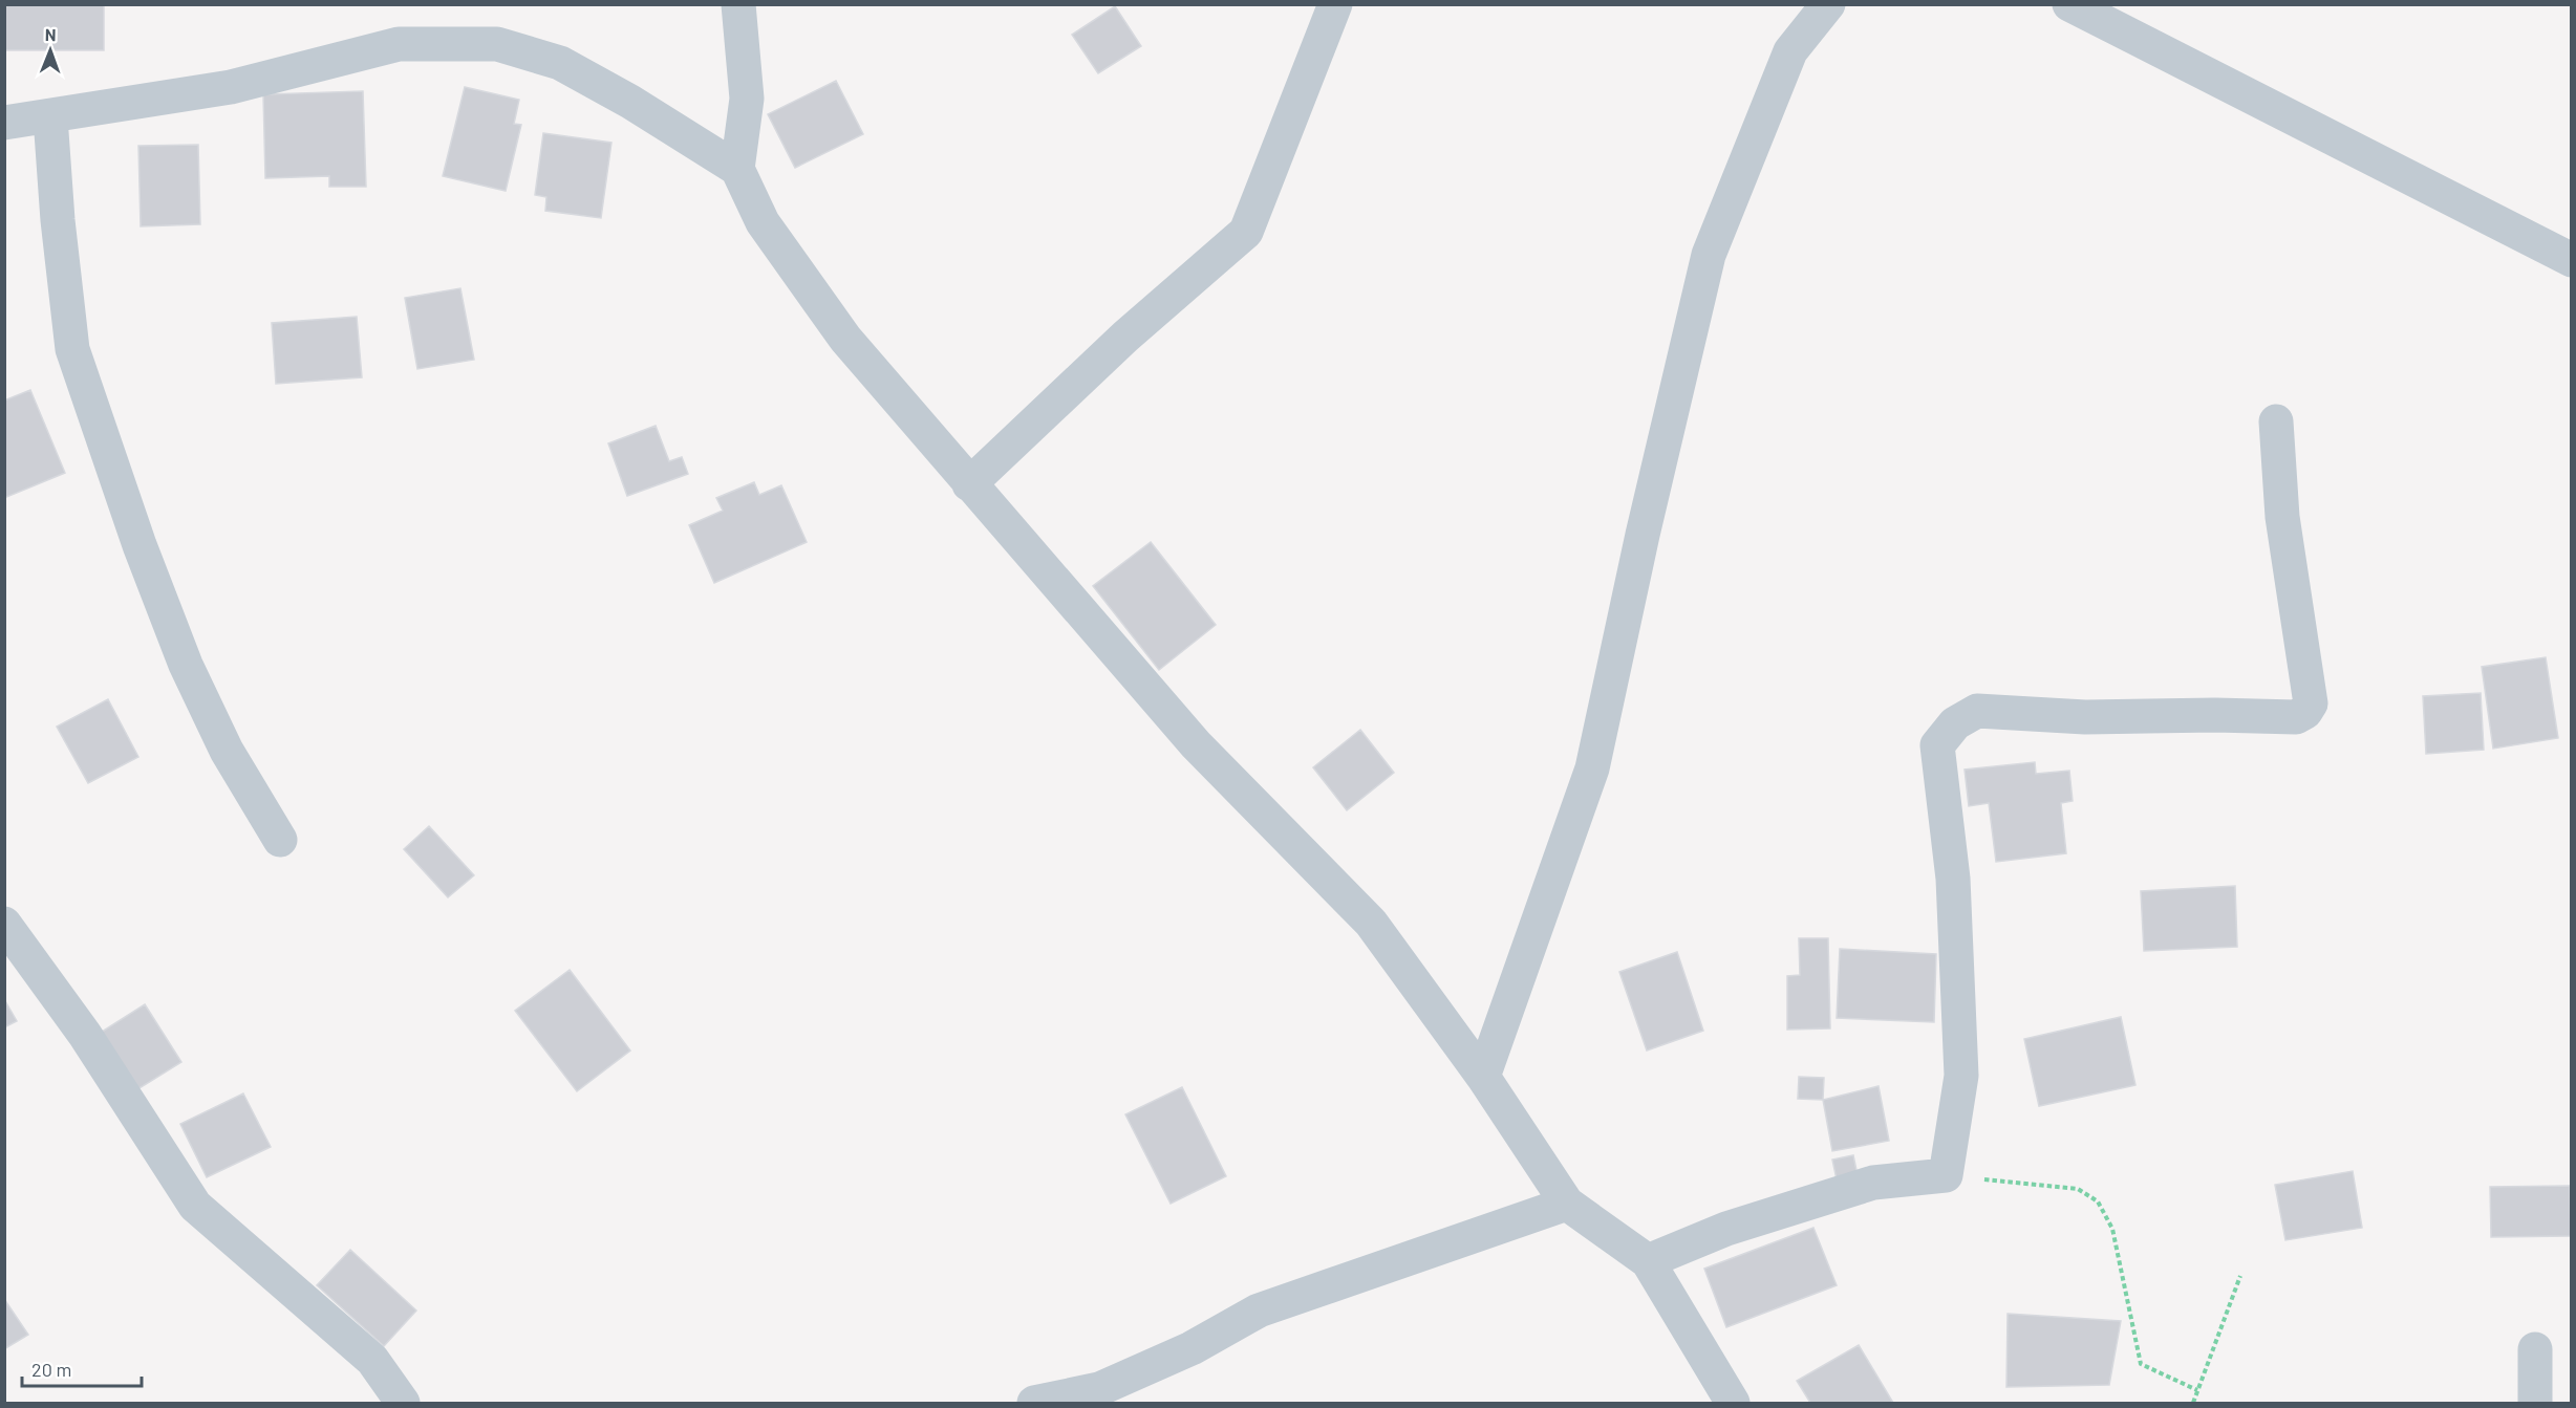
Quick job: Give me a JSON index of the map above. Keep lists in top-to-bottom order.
{
  "scale_bar": "20 m",
  "north": "top"
}
